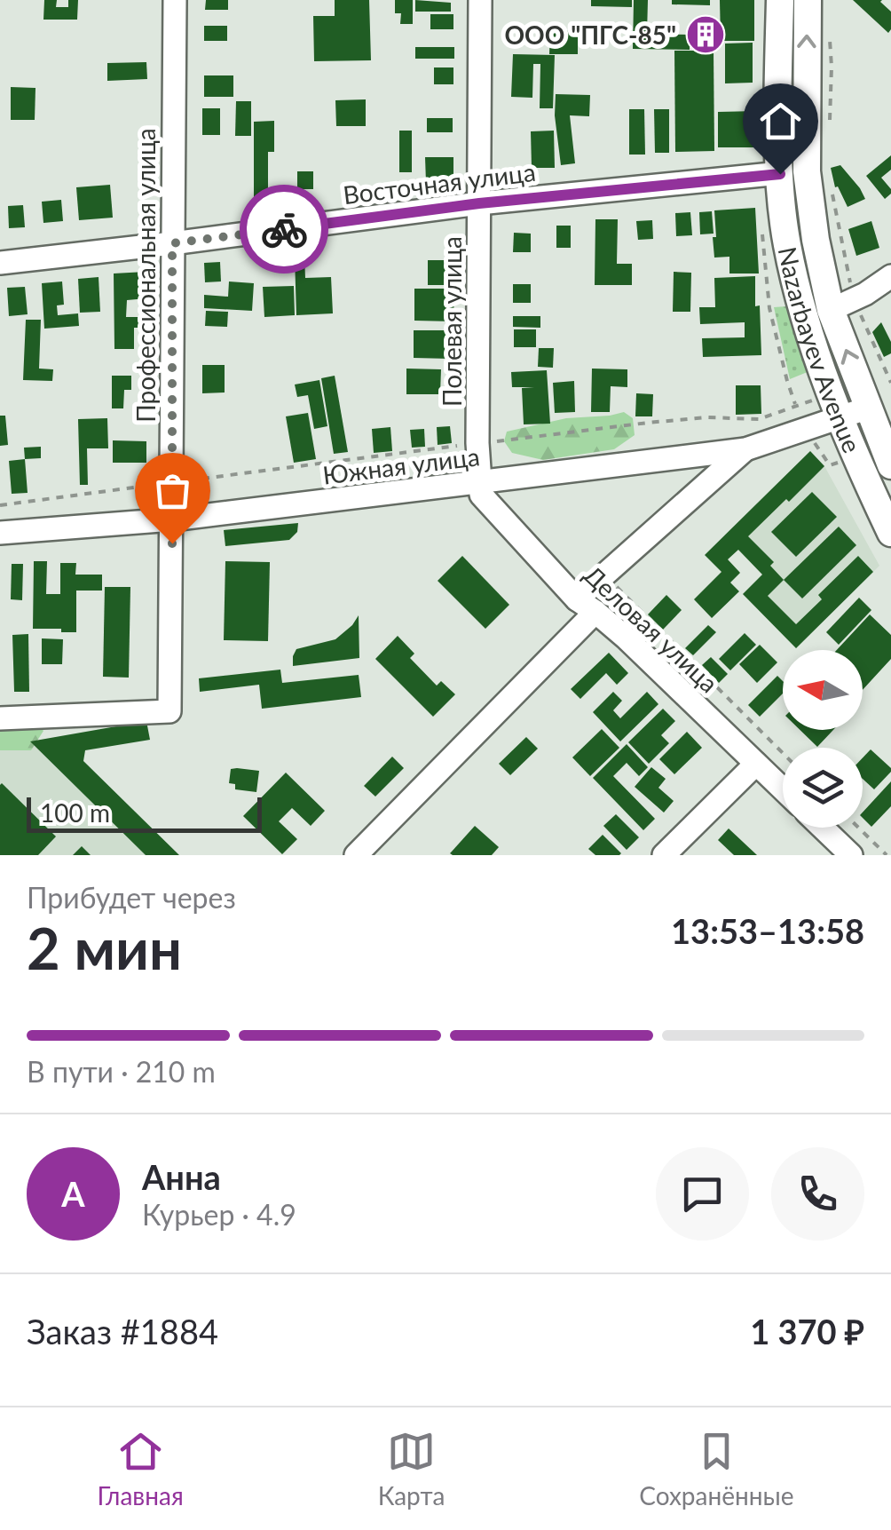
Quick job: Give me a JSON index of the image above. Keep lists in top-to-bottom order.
{
  "streets": {
    "main road": ["Nazarbayev Avenue"],
    "street": [
      "Восточная улица",
      "Профессиональная улица",
      "Полевая улица",
      "Южная улица",
      "Деловая улица"
    ]
  },
  "crossings": [
    ["Восточная улица", "Профессиональная улица"],
    ["Восточная улица", "Полевая улица"],
    ["Восточная улица", "Nazarbayev Avenue"],
    ["Профессиональная улица", "Южная улица"],
    ["Полевая улица", "Южная улица"],
    ["Полевая улица", "Деловая улица"],
    ["Nazarbayev Avenue", "Южная улица"],
    ["Южная улица", "Деловая улица"]
  ],
  "places": {
    "building": ["ООО \"ПГС-85\""]
  },
  "scale_bar": "100 m",
  "north": "left",
  "page": {
    "scale": "100 m",
    "heading": ["2 мин", "Прибудет через", "13:53–13:58"],
    "panel": [
      "Анна",
      "Курьер · 4.9",
      "Заказ #1884",
      "1 370 ₽"
    ],
    "bar": "В пути · 210 m",
    "round": "А",
    "tabs": ["Главная", "Карта", "Сохранённые"]
  }
}
